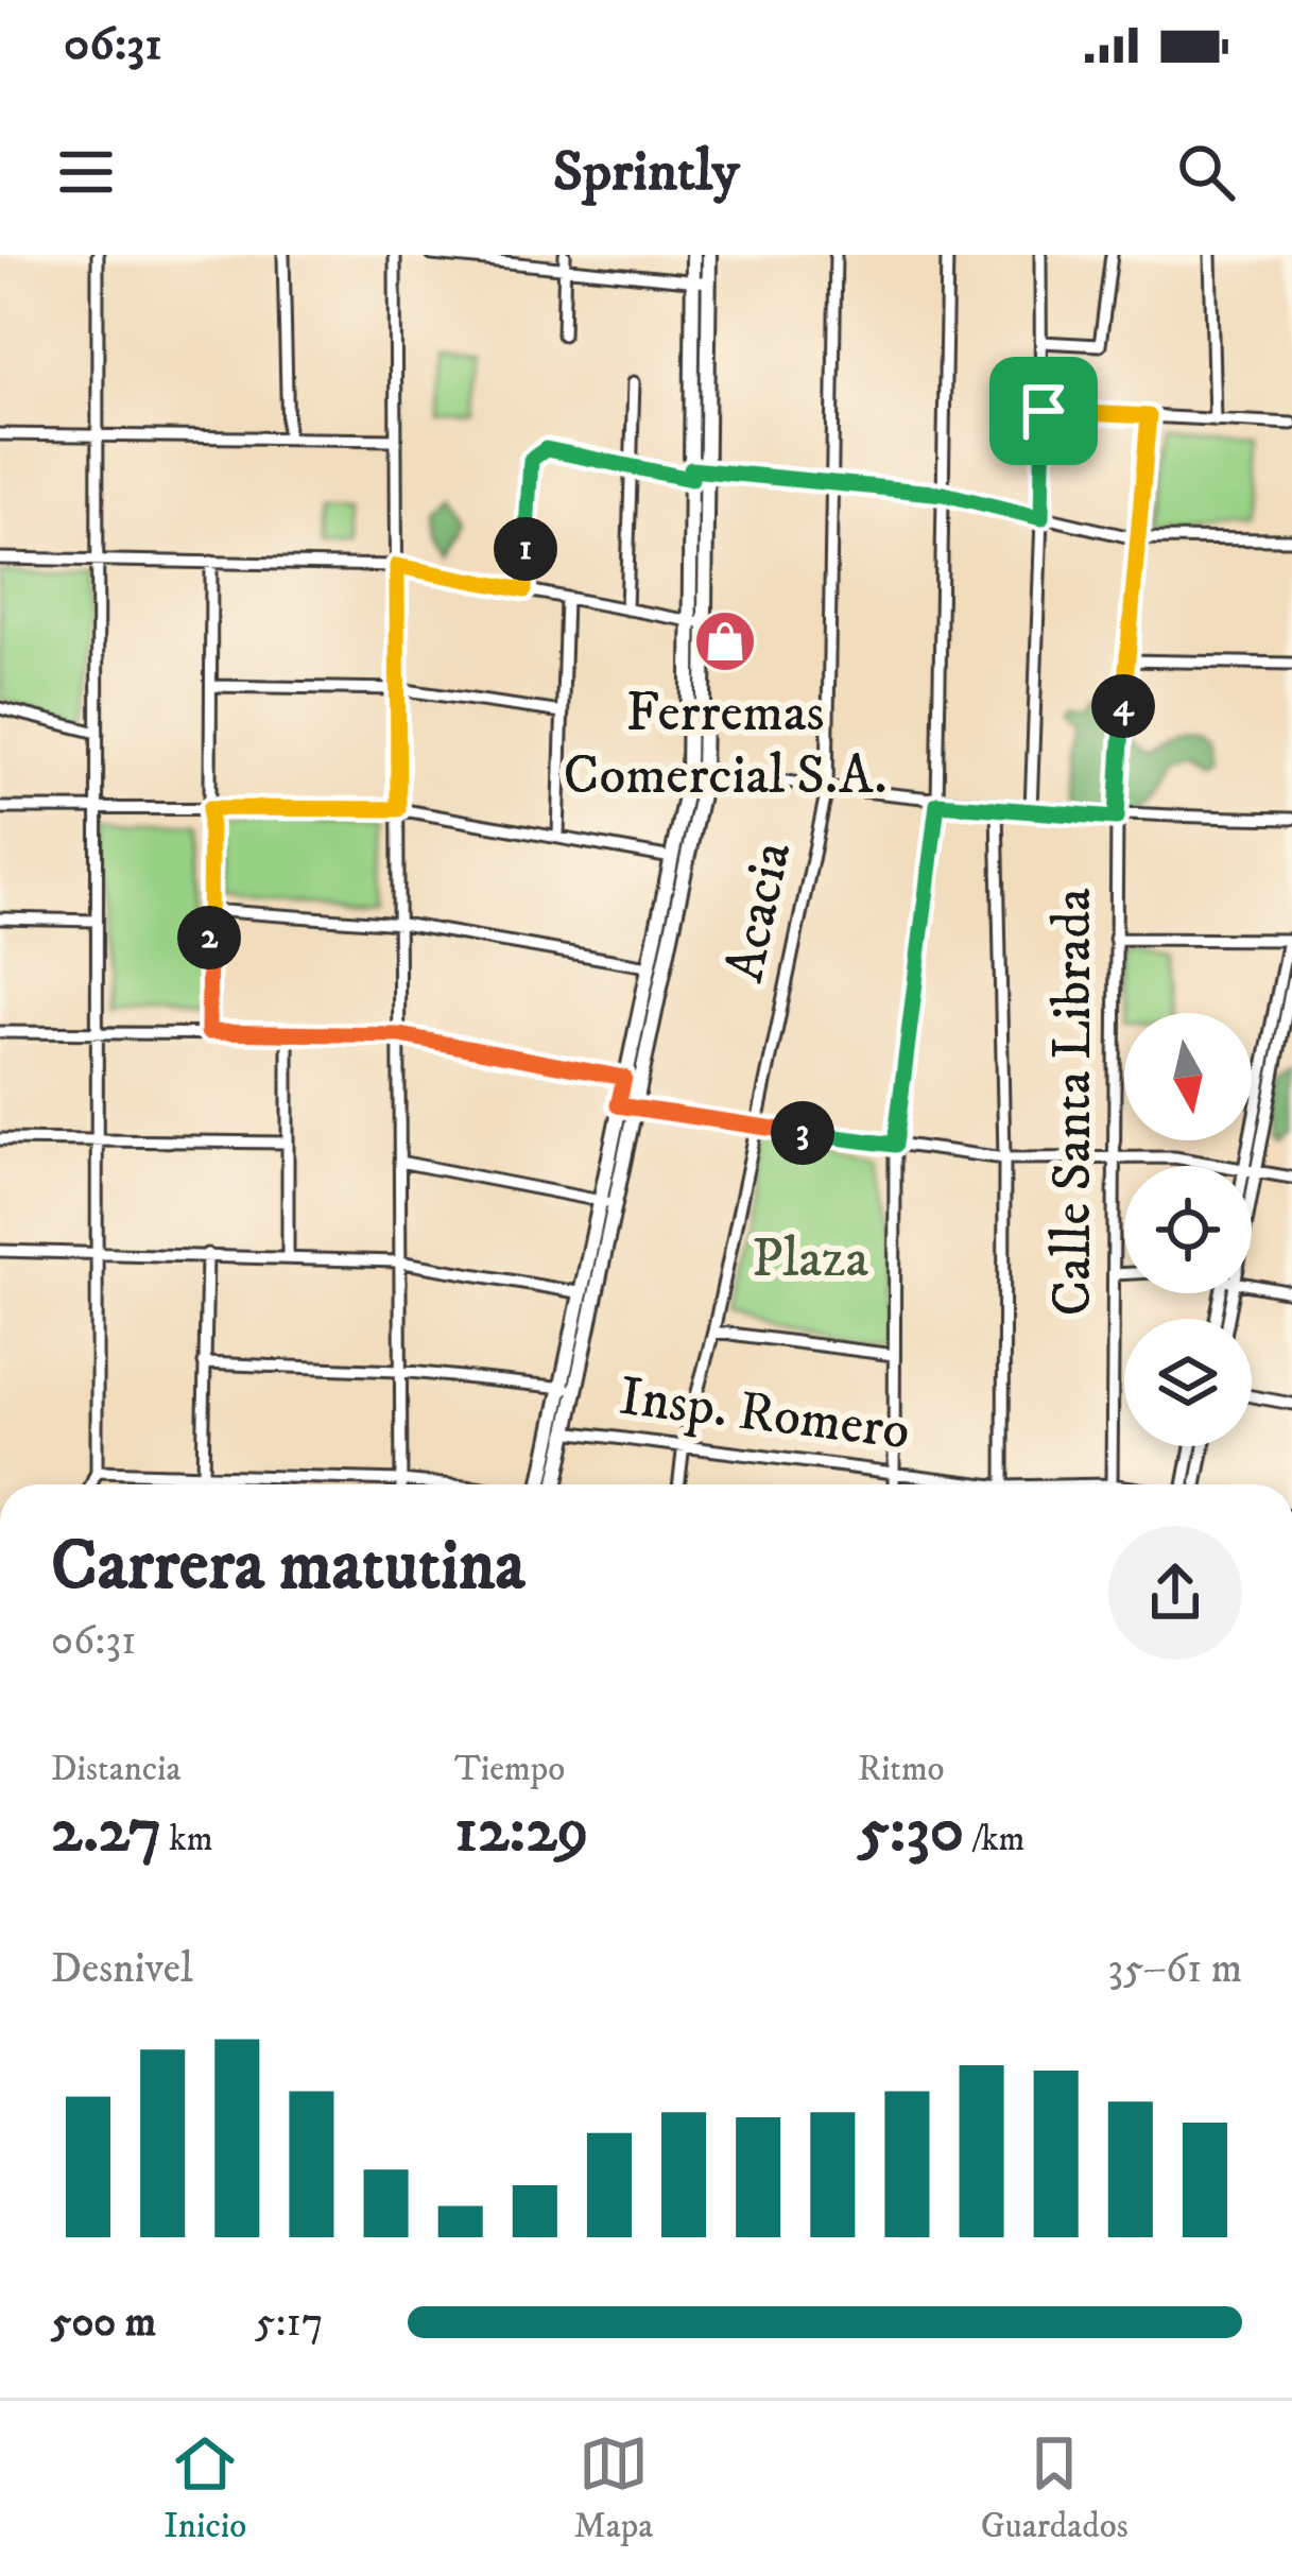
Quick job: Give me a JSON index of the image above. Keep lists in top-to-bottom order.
{
  "streets": {
    "street": ["Acacia", "Calle Santa Librada", "Insp. Romero"]
  },
  "crossings": [
    ["Acacia", "Insp. Romero"]
  ],
  "parks": ["Plaza"],
  "places": {
    "shop": ["Ferremas Comercial S.A."]
  },
  "north": "bottom",
  "page": {
    "status": "06:31",
    "header": "Sprintly",
    "pins": [
      "1",
      "4",
      "2",
      "3"
    ],
    "heading": ["Carrera matutina", "06:31"],
    "stats": [
      ["Distancia", "2.27 km"],
      ["Tiempo", "12:29"],
      ["Ritmo", "5:30 /km"]
    ],
    "chart": ["Desnivel", "35–61 m"],
    "list": [
      {
        "name": "500 m",
        "note": "5:17"
      }
    ],
    "tabs": ["Inicio", "Mapa", "Guardados"]
  }
}
